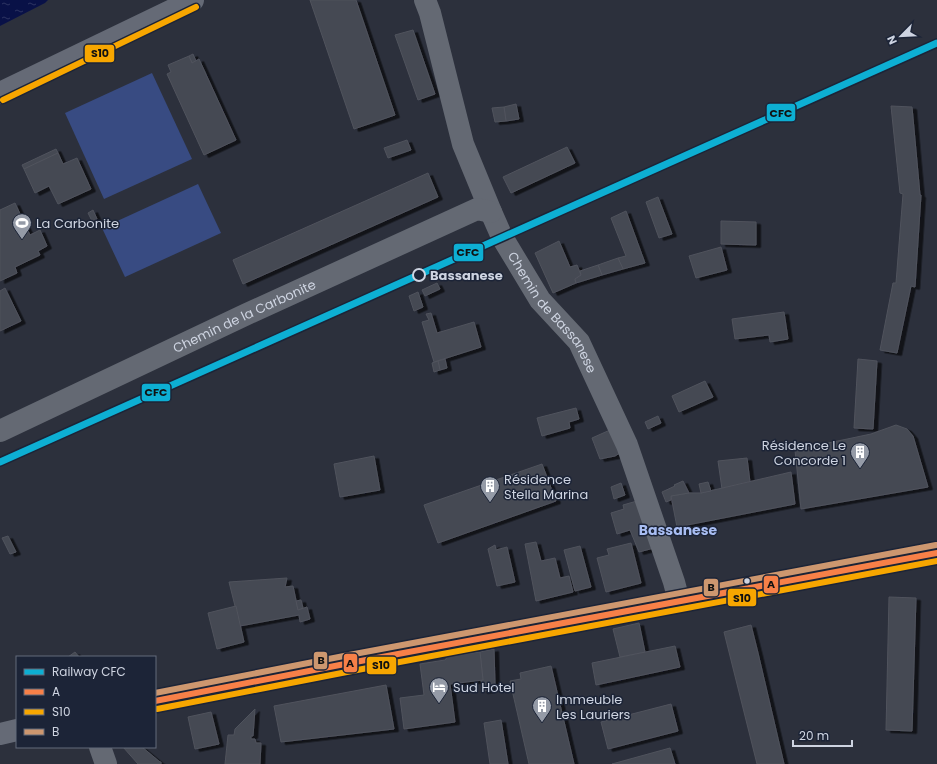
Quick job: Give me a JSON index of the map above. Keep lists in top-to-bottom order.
{
  "streets": {
    "street": ["Chemin de Bassanese", "Chemin de la Carbonite"]
  },
  "crossings": [
    ["Chemin de Bassanese", "Chemin de la Carbonite"]
  ],
  "districts": ["Bassanese"],
  "places": {
    "sports": ["La Carbonite"],
    "other": ["Bassanese"],
    "building": ["Résidence Le Concorde 1", "Résidence Stella Marina", "Immeuble Les Lauriers"],
    "hotel": ["Sud Hotel"]
  },
  "lines": [
    "transit line S10",
    "rail line CFC",
    "transit line B",
    "transit line A"
  ],
  "legend": [
    "Railway CFC",
    "A",
    "S10",
    "B"
  ],
  "scale_bar": "20 m",
  "north": "bottom left"
}
